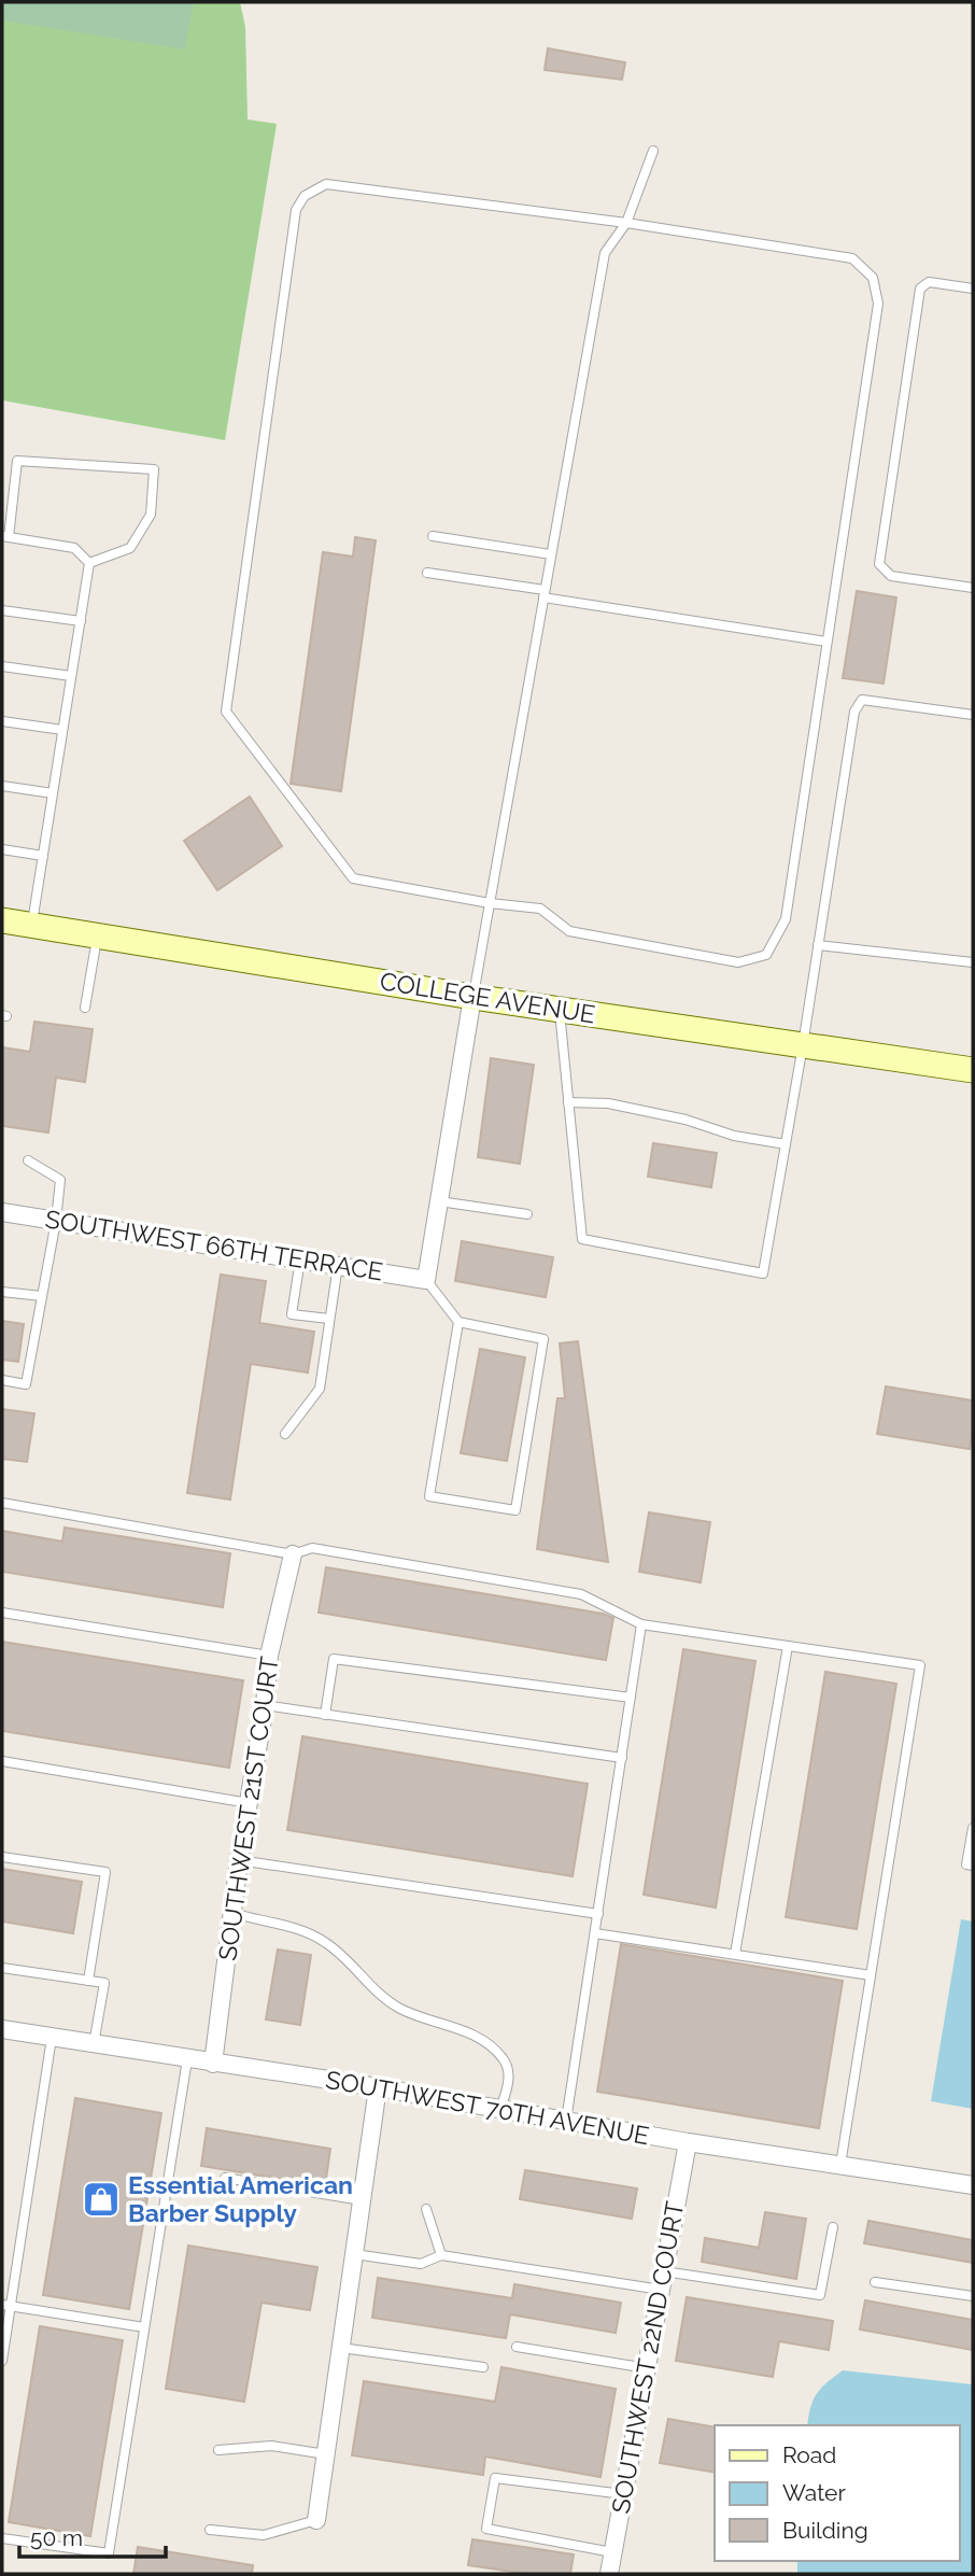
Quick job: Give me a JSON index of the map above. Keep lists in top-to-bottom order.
{
  "streets": {
    "street": [
      "COLLEGE AVENUE",
      "SOUTHWEST 66TH TERRACE",
      "SOUTHWEST 21ST COURT",
      "SOUTHWEST 70TH AVENUE",
      "SOUTHWEST 22ND COURT"
    ]
  },
  "crossings": [
    ["SOUTHWEST 21ST COURT", "SOUTHWEST 70TH AVENUE"],
    ["SOUTHWEST 70TH AVENUE", "SOUTHWEST 22ND COURT"]
  ],
  "places": {
    "shop": ["Essential American Barber Supply"]
  },
  "legend": ["Road", "Water", "Building"],
  "scale_bar": "50 m"
}
